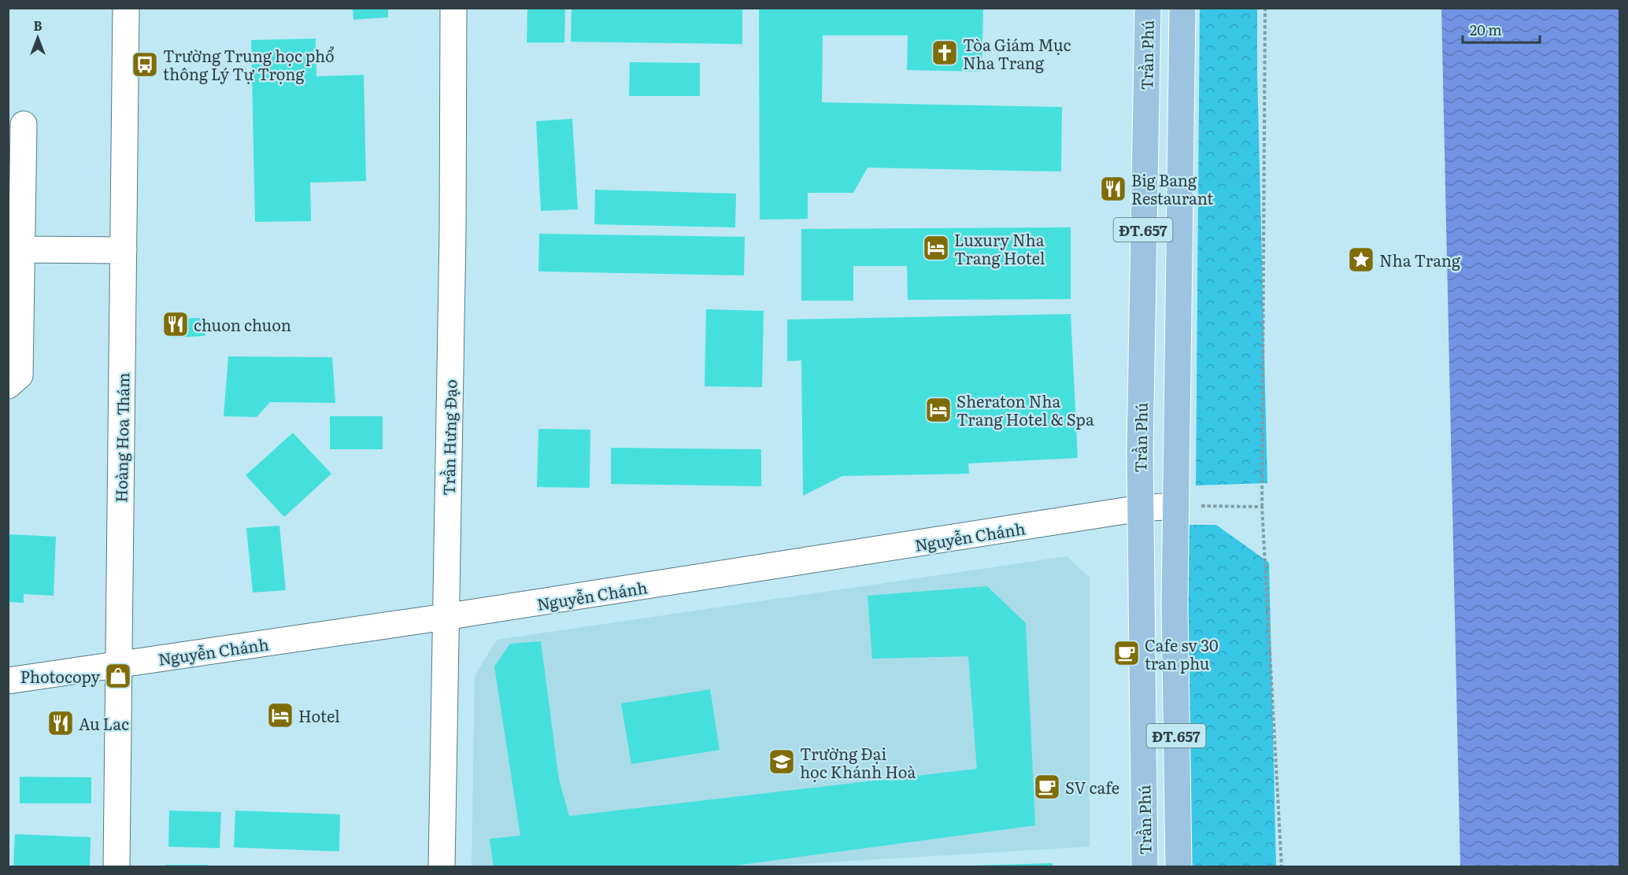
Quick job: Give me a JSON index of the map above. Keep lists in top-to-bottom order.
{
  "streets": {
    "main road": ["Trần Phú", "ĐT.657"],
    "street": ["Hoàng Hoa Thám", "Trần Hưng Đạo", "Nguyễn Chánh"]
  },
  "crossings": [
    ["Trần Phú", "Nguyễn Chánh"],
    ["ĐT.657", "Nguyễn Chánh"],
    ["Hoàng Hoa Thám", "Nguyễn Chánh"],
    ["Trần Hưng Đạo", "Nguyễn Chánh"]
  ],
  "places": {
    "church": ["Tòa Giám Mục Nha Trang"],
    "bus stop": ["Trường Trung học phổ thông Lý Tự Trọng"],
    "restaurant": ["Big Bang Restaurant", "chuon chuon", "Au Lac"],
    "hotel": ["Luxury Nha Trang Hotel", "Sheraton Nha Trang Hotel & Spa", "Hotel"],
    "place": ["Nha Trang"],
    "cafe": ["Cafe sv 30 tran phu", "SV cafe"],
    "shop": ["Photocopy"],
    "school or university": ["Trường Đại học Khánh Hoà"]
  },
  "scale_bar": "20 m",
  "north": "top"
}
